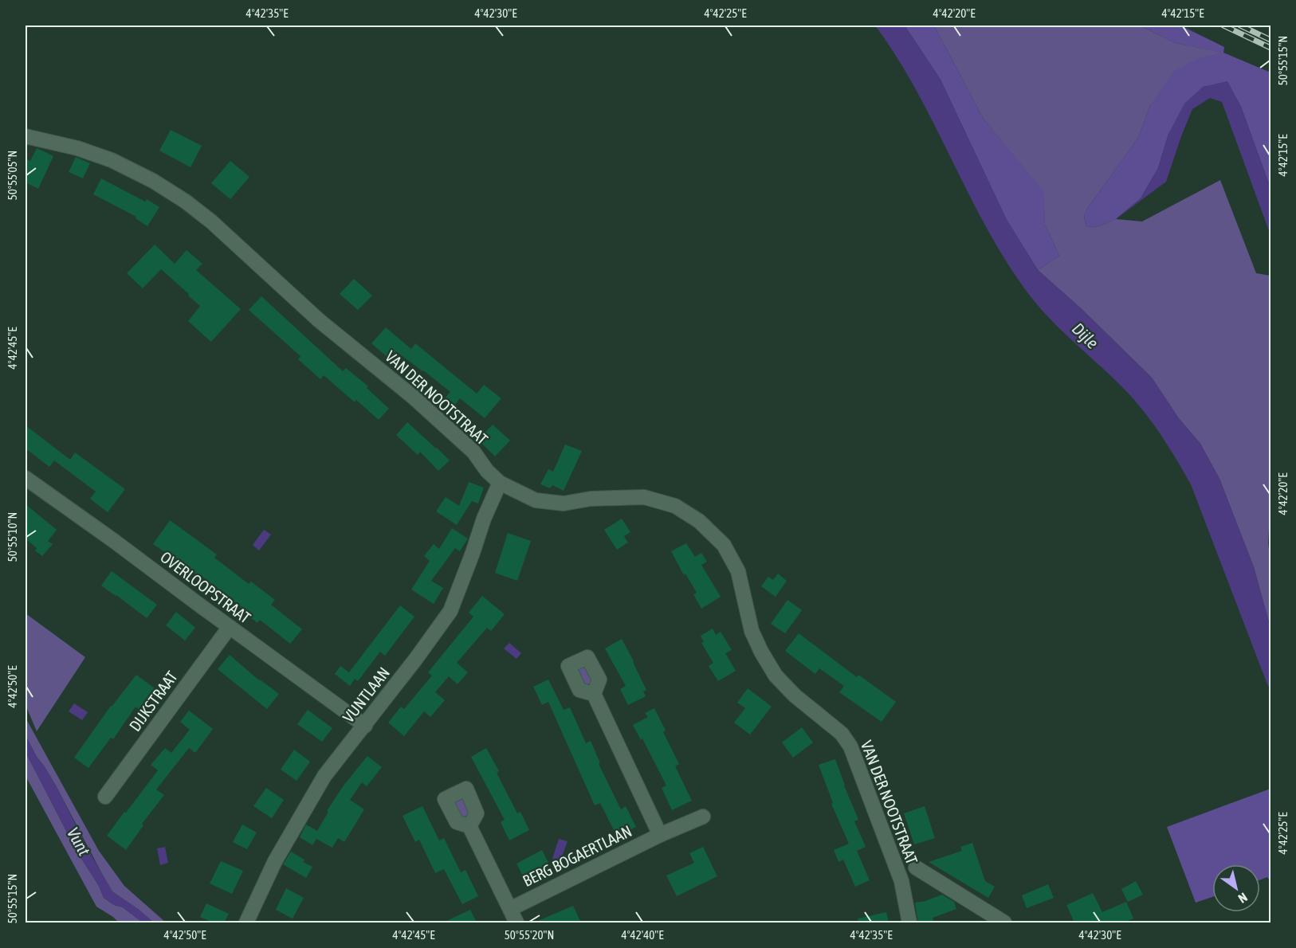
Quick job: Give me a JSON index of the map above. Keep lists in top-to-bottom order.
{
  "streets": {
    "street": [
      "VAN DER NOOTSTRAAT",
      "OVERLOOPSTRAAT",
      "VUNTLAAN",
      "DIJKSTRAAT",
      "BERG BOGAERTLAAN"
    ]
  },
  "crossings": [
    ["VAN DER NOOTSTRAAT", "VUNTLAAN"],
    ["OVERLOOPSTRAAT", "VUNTLAAN"],
    ["OVERLOOPSTRAAT", "DIJKSTRAAT"]
  ],
  "water": ["Dijle", "Vunt"],
  "north": "bottom right",
  "coordinates": [
    "4°42'35\"E",
    "4°42'30\"E",
    "4°42'25\"E",
    "4°42'20\"E",
    "4°42'15\"E",
    "50°55'15\"N",
    "50°55'05\"N",
    "4°42'45\"E",
    "50°55'10\"N",
    "4°42'50\"E",
    "50°55'20\"N",
    "4°42'40\"E"
  ]
}
